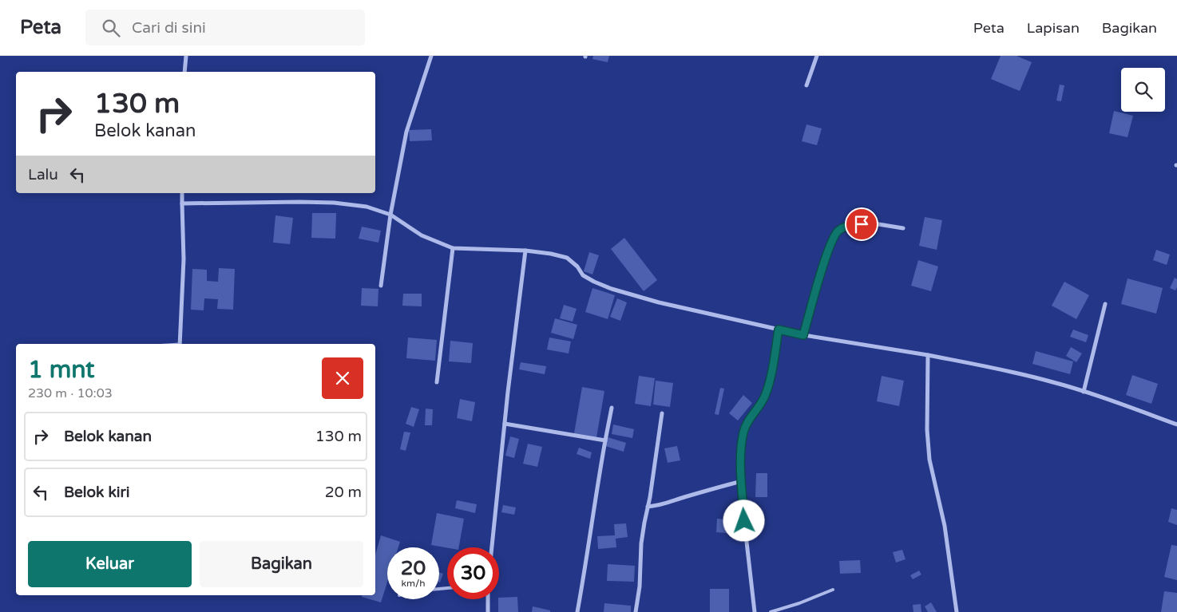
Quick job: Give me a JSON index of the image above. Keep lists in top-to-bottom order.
{
  "page": {
    "header": "Peta",
    "search": "Cari di sini",
    "nav": ["Peta", "Lapisan", "Bagikan"],
    "turn": ["130 m", "Belok kanan"],
    "then": "Lalu",
    "heading": ["1 mnt", "230 m · 10:03"],
    "list": [
      {
        "name": "Belok kanan",
        "value": "130 m"
      },
      {
        "name": "Belok kiri",
        "value": "20 m"
      }
    ],
    "buttons": ["Keluar", "Bagikan"],
    "speed": "20 km/h",
    "limit": "30"
  }
}
